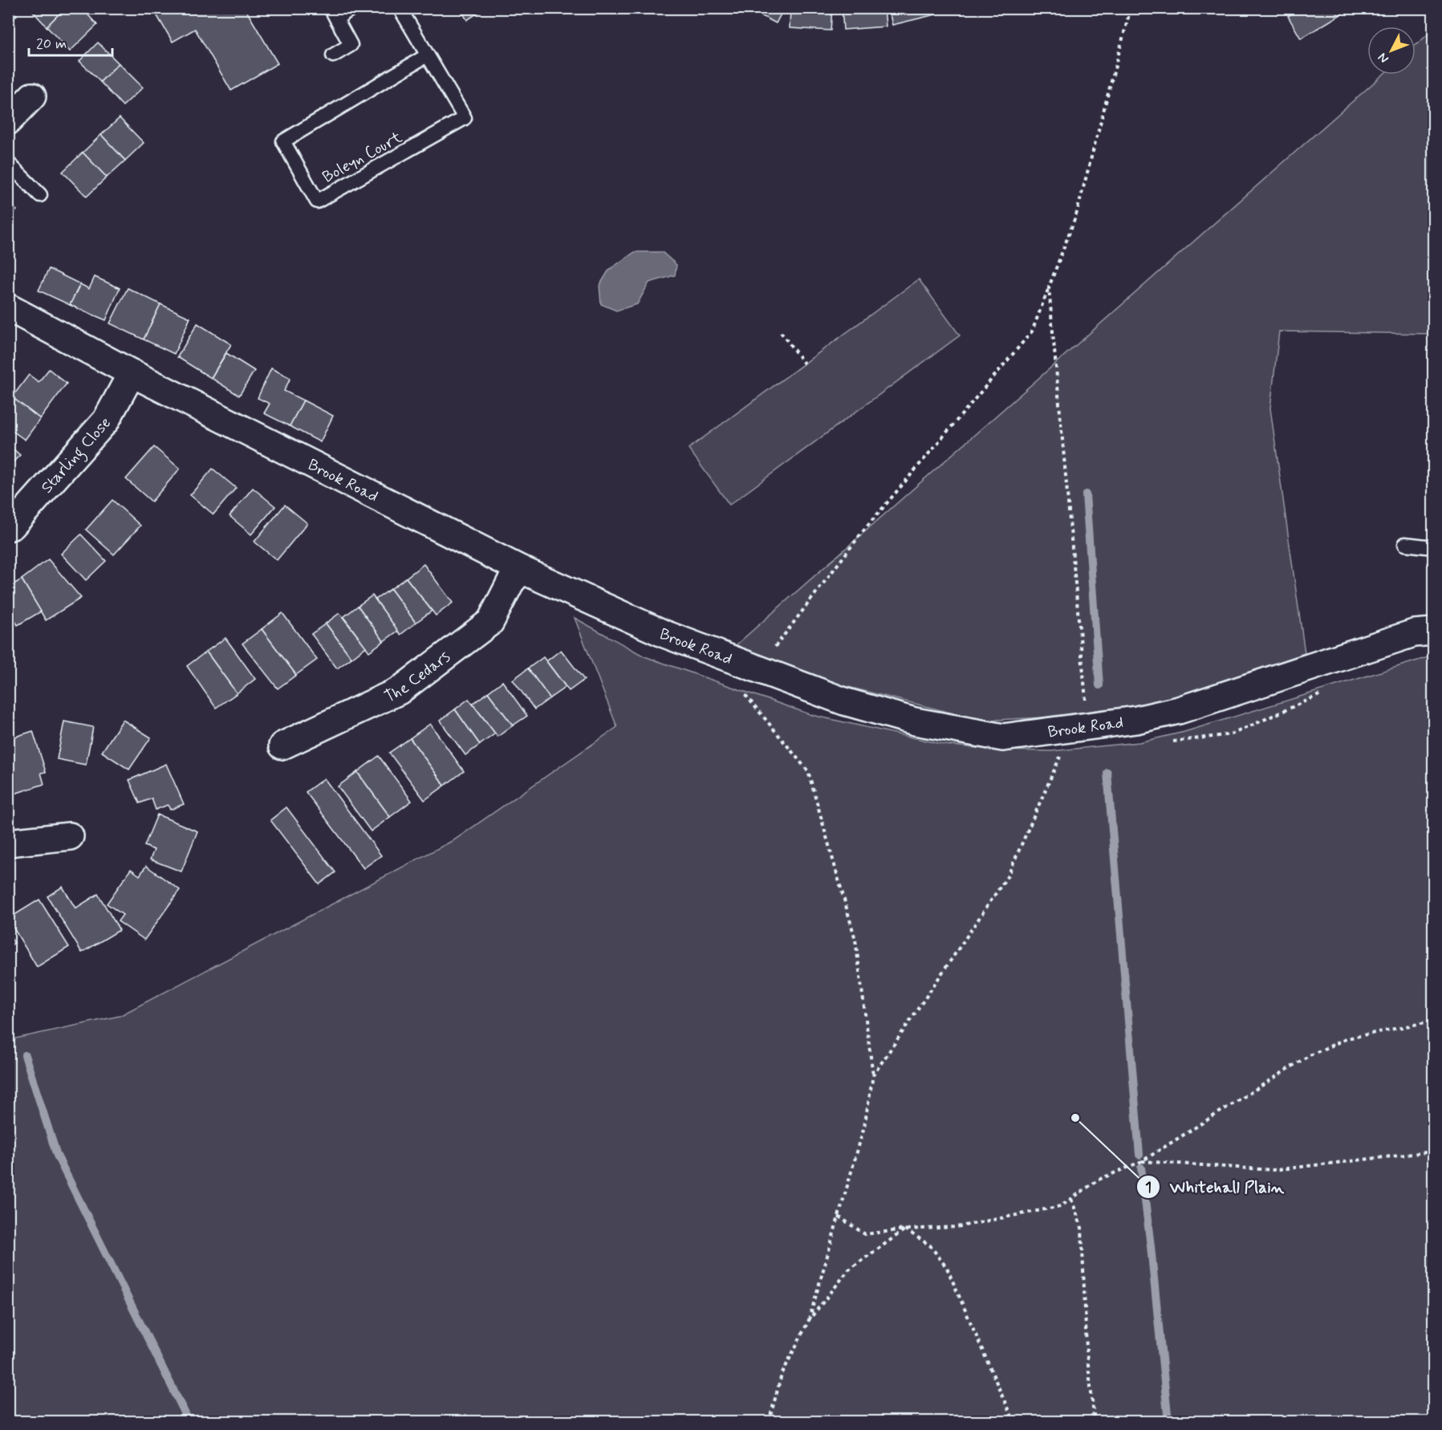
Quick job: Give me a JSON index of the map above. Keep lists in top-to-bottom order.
{
  "streets": {
    "street": ["Starling Close", "Brook Road", "The Cedars"],
    "lane": ["Boleyn Court"]
  },
  "crossings": [
    ["Starling Close", "Brook Road"],
    ["Brook Road", "The Cedars"]
  ],
  "places": ["Whitehall Plain"],
  "scale_bar": "20 m",
  "north": "bottom left"
}
